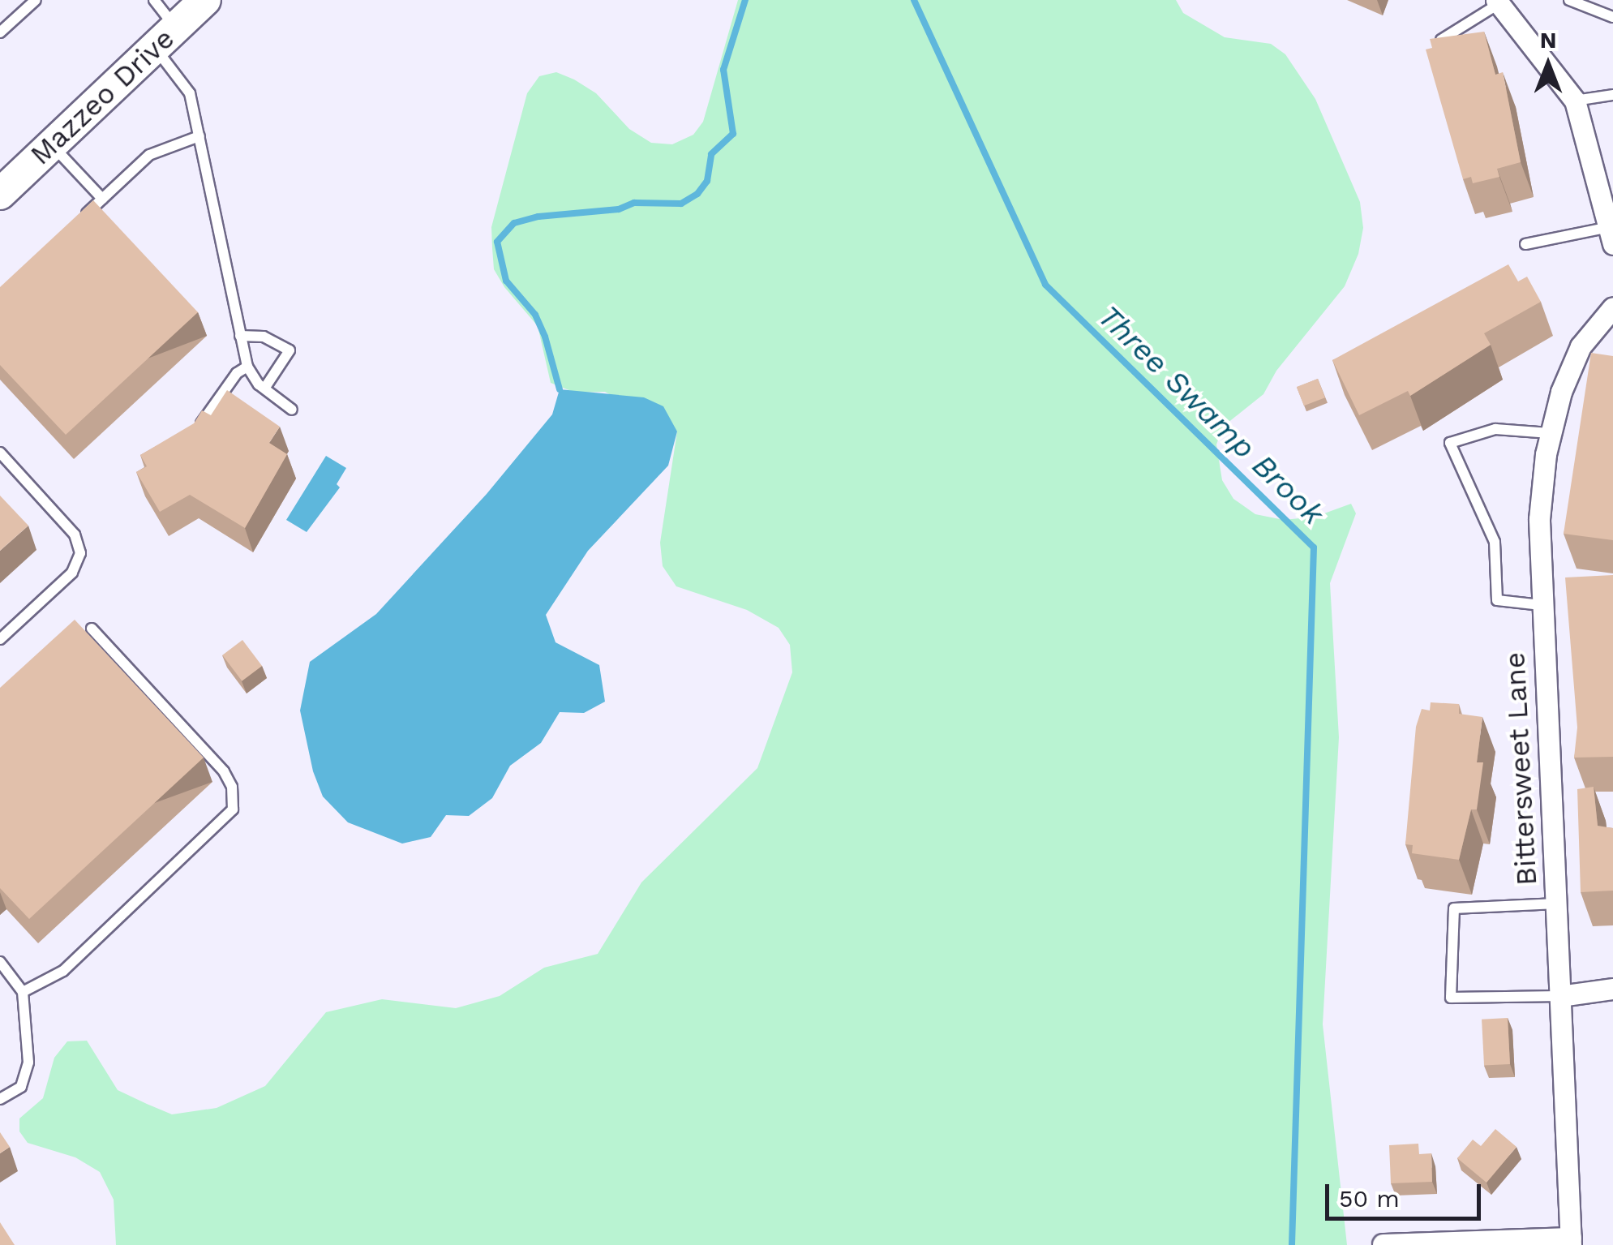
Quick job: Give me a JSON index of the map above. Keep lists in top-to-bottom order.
{
  "streets": {
    "main road": ["Mazzeo Drive"],
    "street": ["Bittersweet Lane"]
  },
  "water": ["Three Swamp Brook"],
  "scale_bar": "50 m",
  "north": "top"
}
